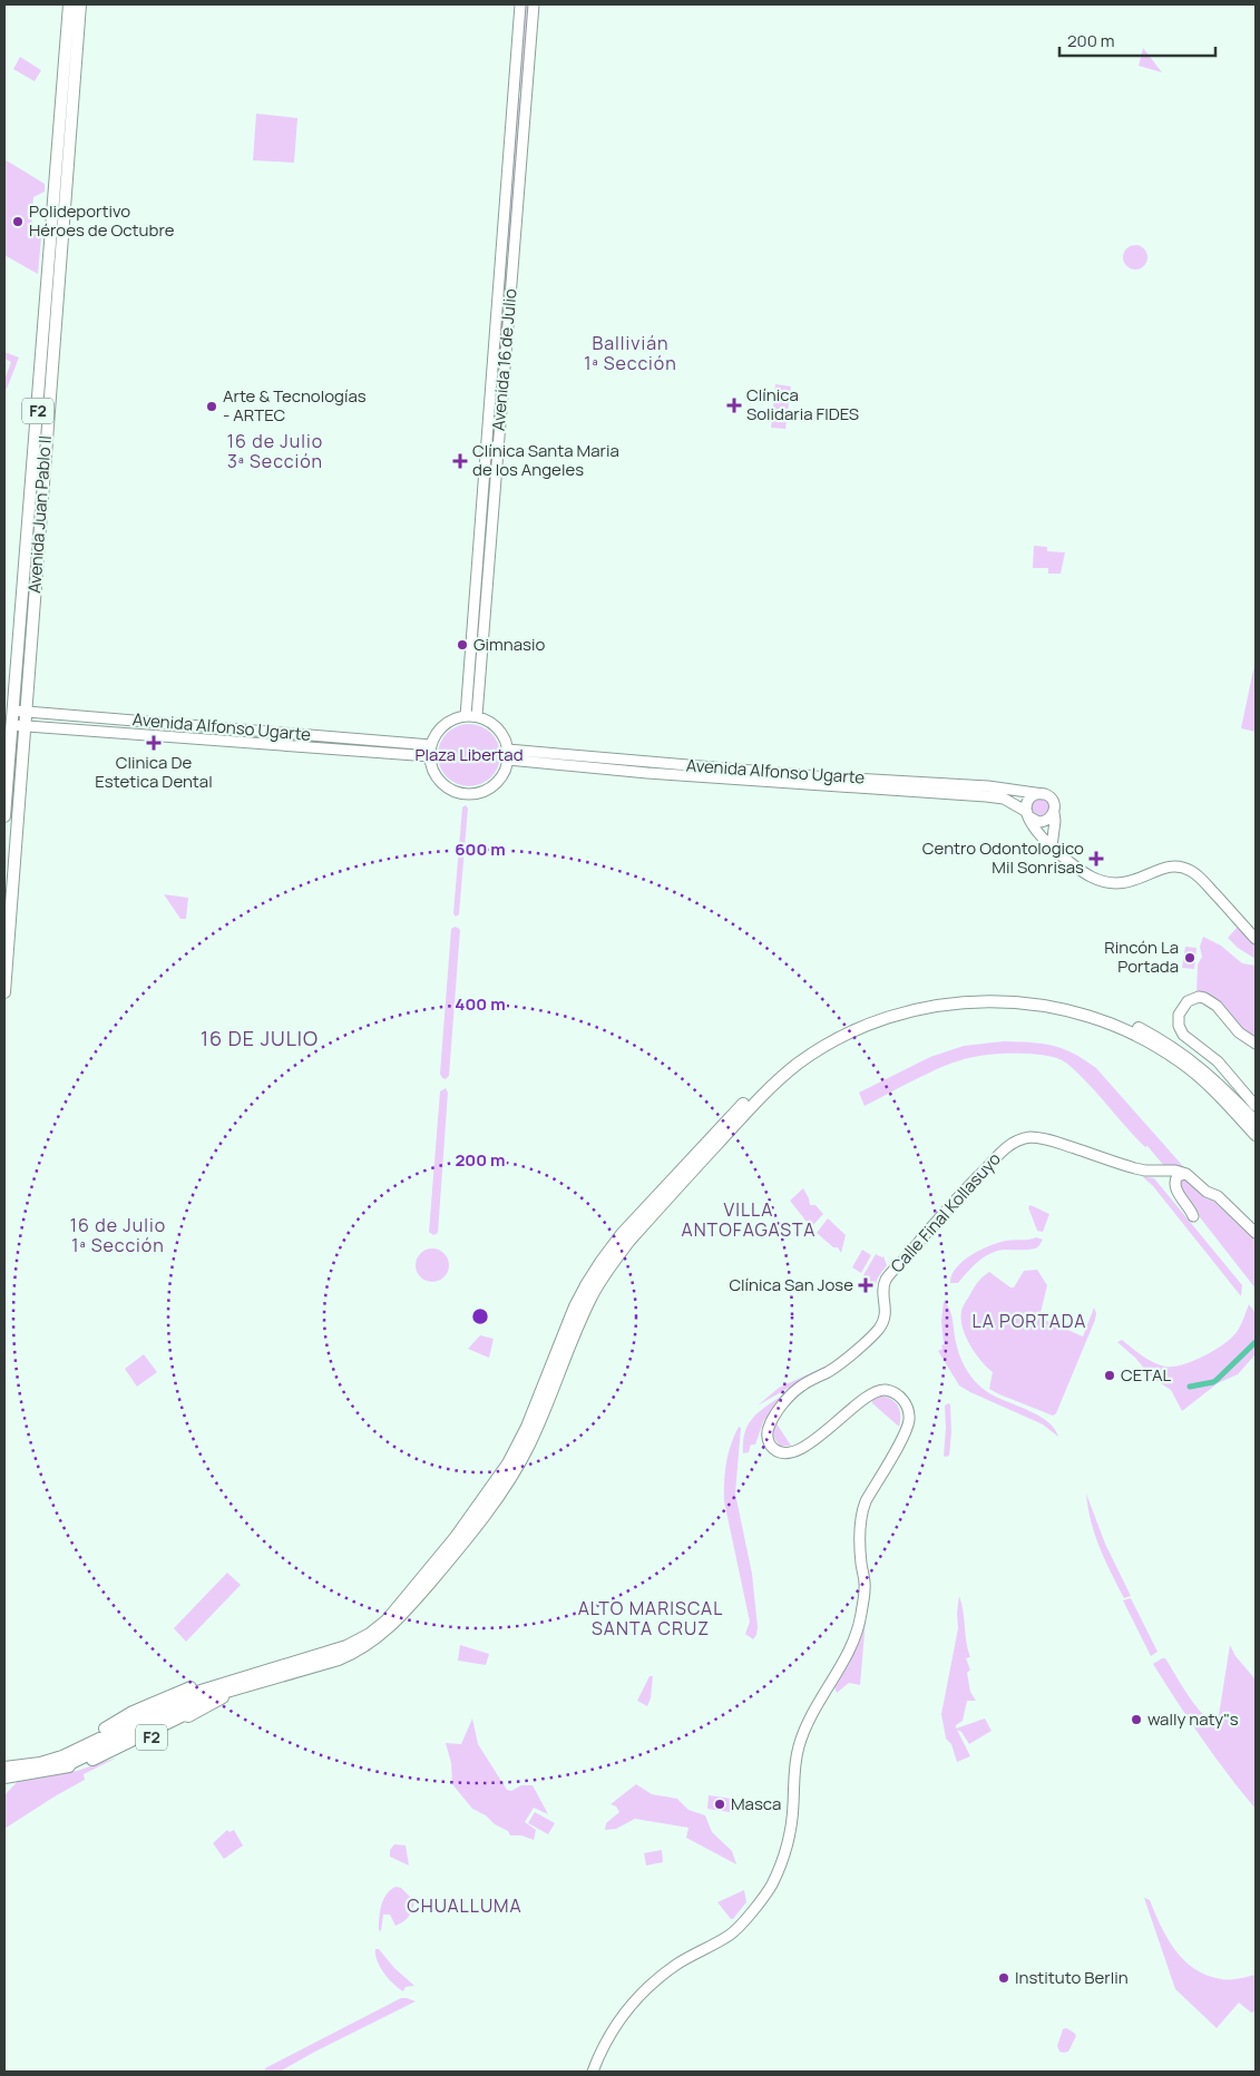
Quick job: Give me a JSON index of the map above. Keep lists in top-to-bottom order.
{
  "streets": {
    "highway": ["F2", "Avenida Juan Pablo II"],
    "main road": ["Avenida 16 de Julio", "Avenida Alfonso Ugarte", "Calle Final Kollasuyo"]
  },
  "crossings": [
    ["Avenida 16 de Julio", "Avenida Alfonso Ugarte"],
    ["Avenida Juan Pablo II", "Avenida Alfonso Ugarte"]
  ],
  "districts": [
    "Ballivián 1ª Sección",
    "16 de Julio 3ª Sección",
    "16 DE JULIO",
    "VILLA ANTOFAGASTA",
    "16 de Julio 1ª Sección",
    "LA PORTADA",
    "ALTO MARISCAL SANTA CRUZ",
    "CHUALLUMA"
  ],
  "parks": ["Plaza Libertad"],
  "places": {
    "other": [
      "Polideportivo Héroes de Octubre",
      "Arte & Tecnologías - ARTEC",
      "Gimnasio",
      "Rincón La Portada",
      "CETAL",
      "wally naty\"s",
      "Masca",
      "Instituto Berlin"
    ],
    "health": [
      "Clínica Solidaria FIDES",
      "Clínica Santa Maria de los Angeles",
      "Clinica De Estetica Dental",
      "Centro Odontologico Mil Sonrisas",
      "Clínica San Jose"
    ]
  },
  "scale_bar": "200 m",
  "rings": ["600 m", "400 m", "200 m"]
}
